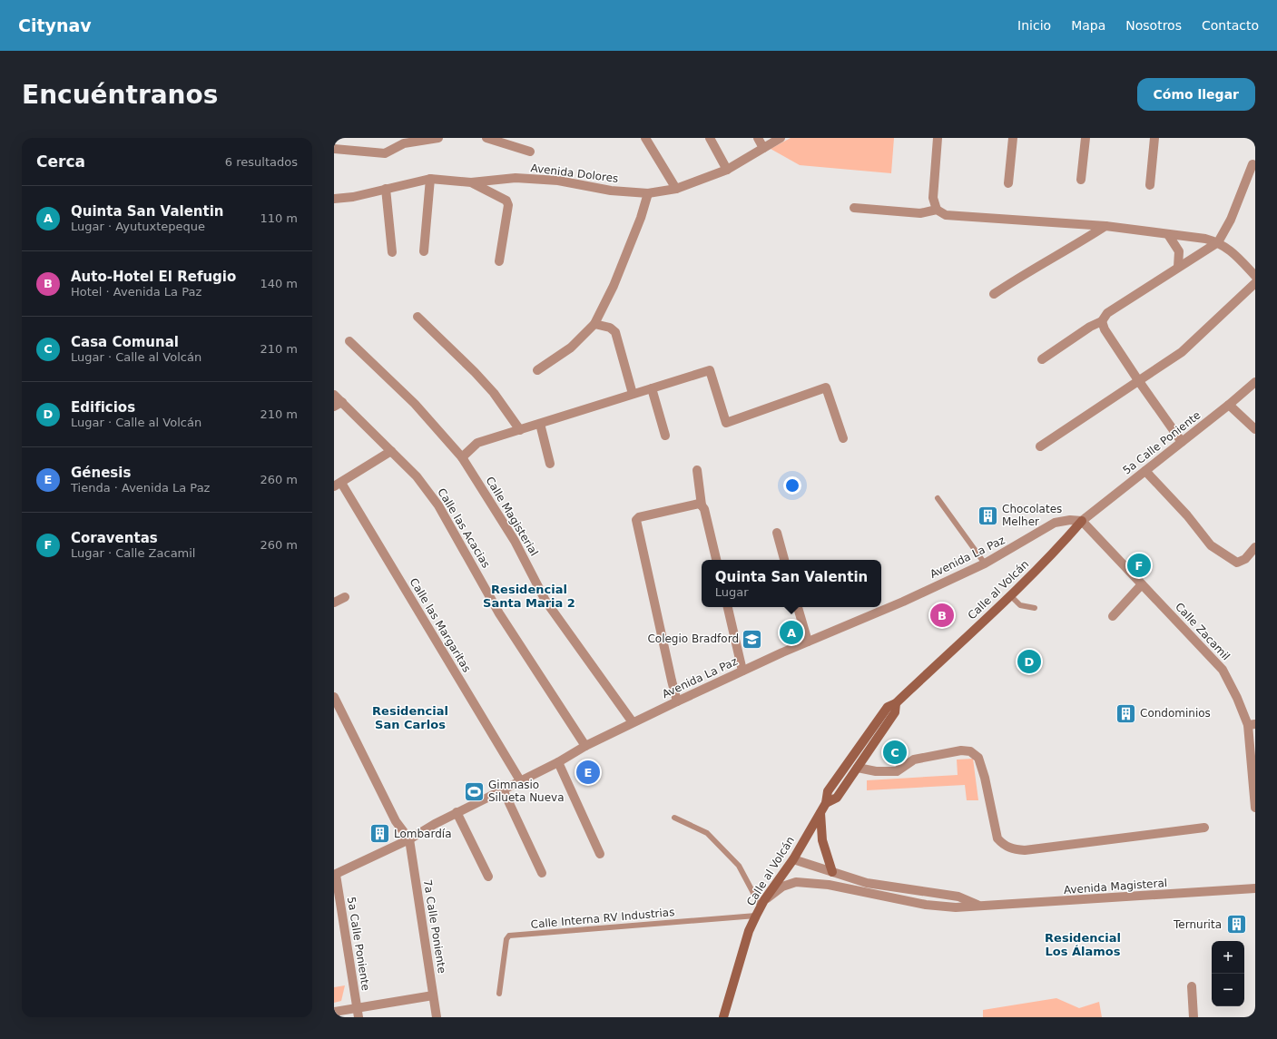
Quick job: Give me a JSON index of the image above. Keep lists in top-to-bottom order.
{
  "streets": {
    "main road": ["Calle al Volcán"],
    "street": [
      "Avenida Dolores",
      "5a Calle Poniente",
      "Calle Magisterial",
      "Calle las Acacias",
      "Avenida La Paz",
      "Calle las Margaritas",
      "Calle Zacamil",
      "Avenida Magisteral",
      "7a Calle Poniente"
    ],
    "lane": ["Calle Interna RV Industrias"]
  },
  "crossings": [
    ["5a Calle Poniente", "Avenida La Paz"],
    ["5a Calle Poniente", "Calle al Volcán"],
    ["5a Calle Poniente", "Calle Zacamil"],
    ["Calle Magisterial", "Avenida La Paz"],
    ["Calle las Acacias", "Avenida La Paz"],
    ["Avenida La Paz", "Calle al Volcán"],
    ["Avenida La Paz", "Calle las Margaritas"],
    ["Avenida La Paz", "Calle Zacamil"],
    ["Avenida La Paz", "7a Calle Poniente"],
    ["Calle al Volcán", "Calle Zacamil"],
    ["Calle al Volcán", "Avenida Magisteral"],
    ["Calle al Volcán", "Calle Interna RV Industrias"]
  ],
  "districts": ["Residencial Santa Maria 2", "Residencial San Carlos", "Residencial Los Álamos"],
  "places": {
    "building": [
      "Chocolates Melher",
      "Condominios",
      "Lombardía",
      "Ternurita"
    ],
    "school or university": ["Colegio Bradford"],
    "sports": ["Gimnasio Silueta Nueva"]
  },
  "page": {
    "header": "Citynav",
    "nav": [
      "Inicio",
      "Mapa",
      "Nosotros",
      "Contacto"
    ],
    "buttons": "Cómo llegar",
    "title": "Encuéntranos",
    "heading": ["Cerca", "6 resultados"],
    "list": [
      {
        "mark": "A",
        "name": "Quinta San Valentin",
        "note": "Lugar · Ayutuxtepeque",
        "value": "110 m"
      },
      {
        "mark": "B",
        "name": "Auto-Hotel El Refugio",
        "note": "Hotel · Avenida La Paz",
        "value": "140 m"
      },
      {
        "mark": "C",
        "name": "Casa Comunal",
        "note": "Lugar · Calle al Volcán",
        "value": "210 m"
      },
      {
        "mark": "D",
        "name": "Edificios",
        "note": "Lugar · Calle al Volcán",
        "value": "210 m"
      },
      {
        "mark": "E",
        "name": "Génesis",
        "note": "Tienda · Avenida La Paz",
        "value": "260 m"
      },
      {
        "mark": "F",
        "name": "Coraventas",
        "note": "Lugar · Calle Zacamil",
        "value": "260 m"
      }
    ],
    "pins": [
      "F",
      "B",
      "A",
      "D",
      "C",
      "E"
    ],
    "popup": ["Quinta San Valentin", "Lugar"],
    "map_buttons": ["+", "−"]
  }
}
